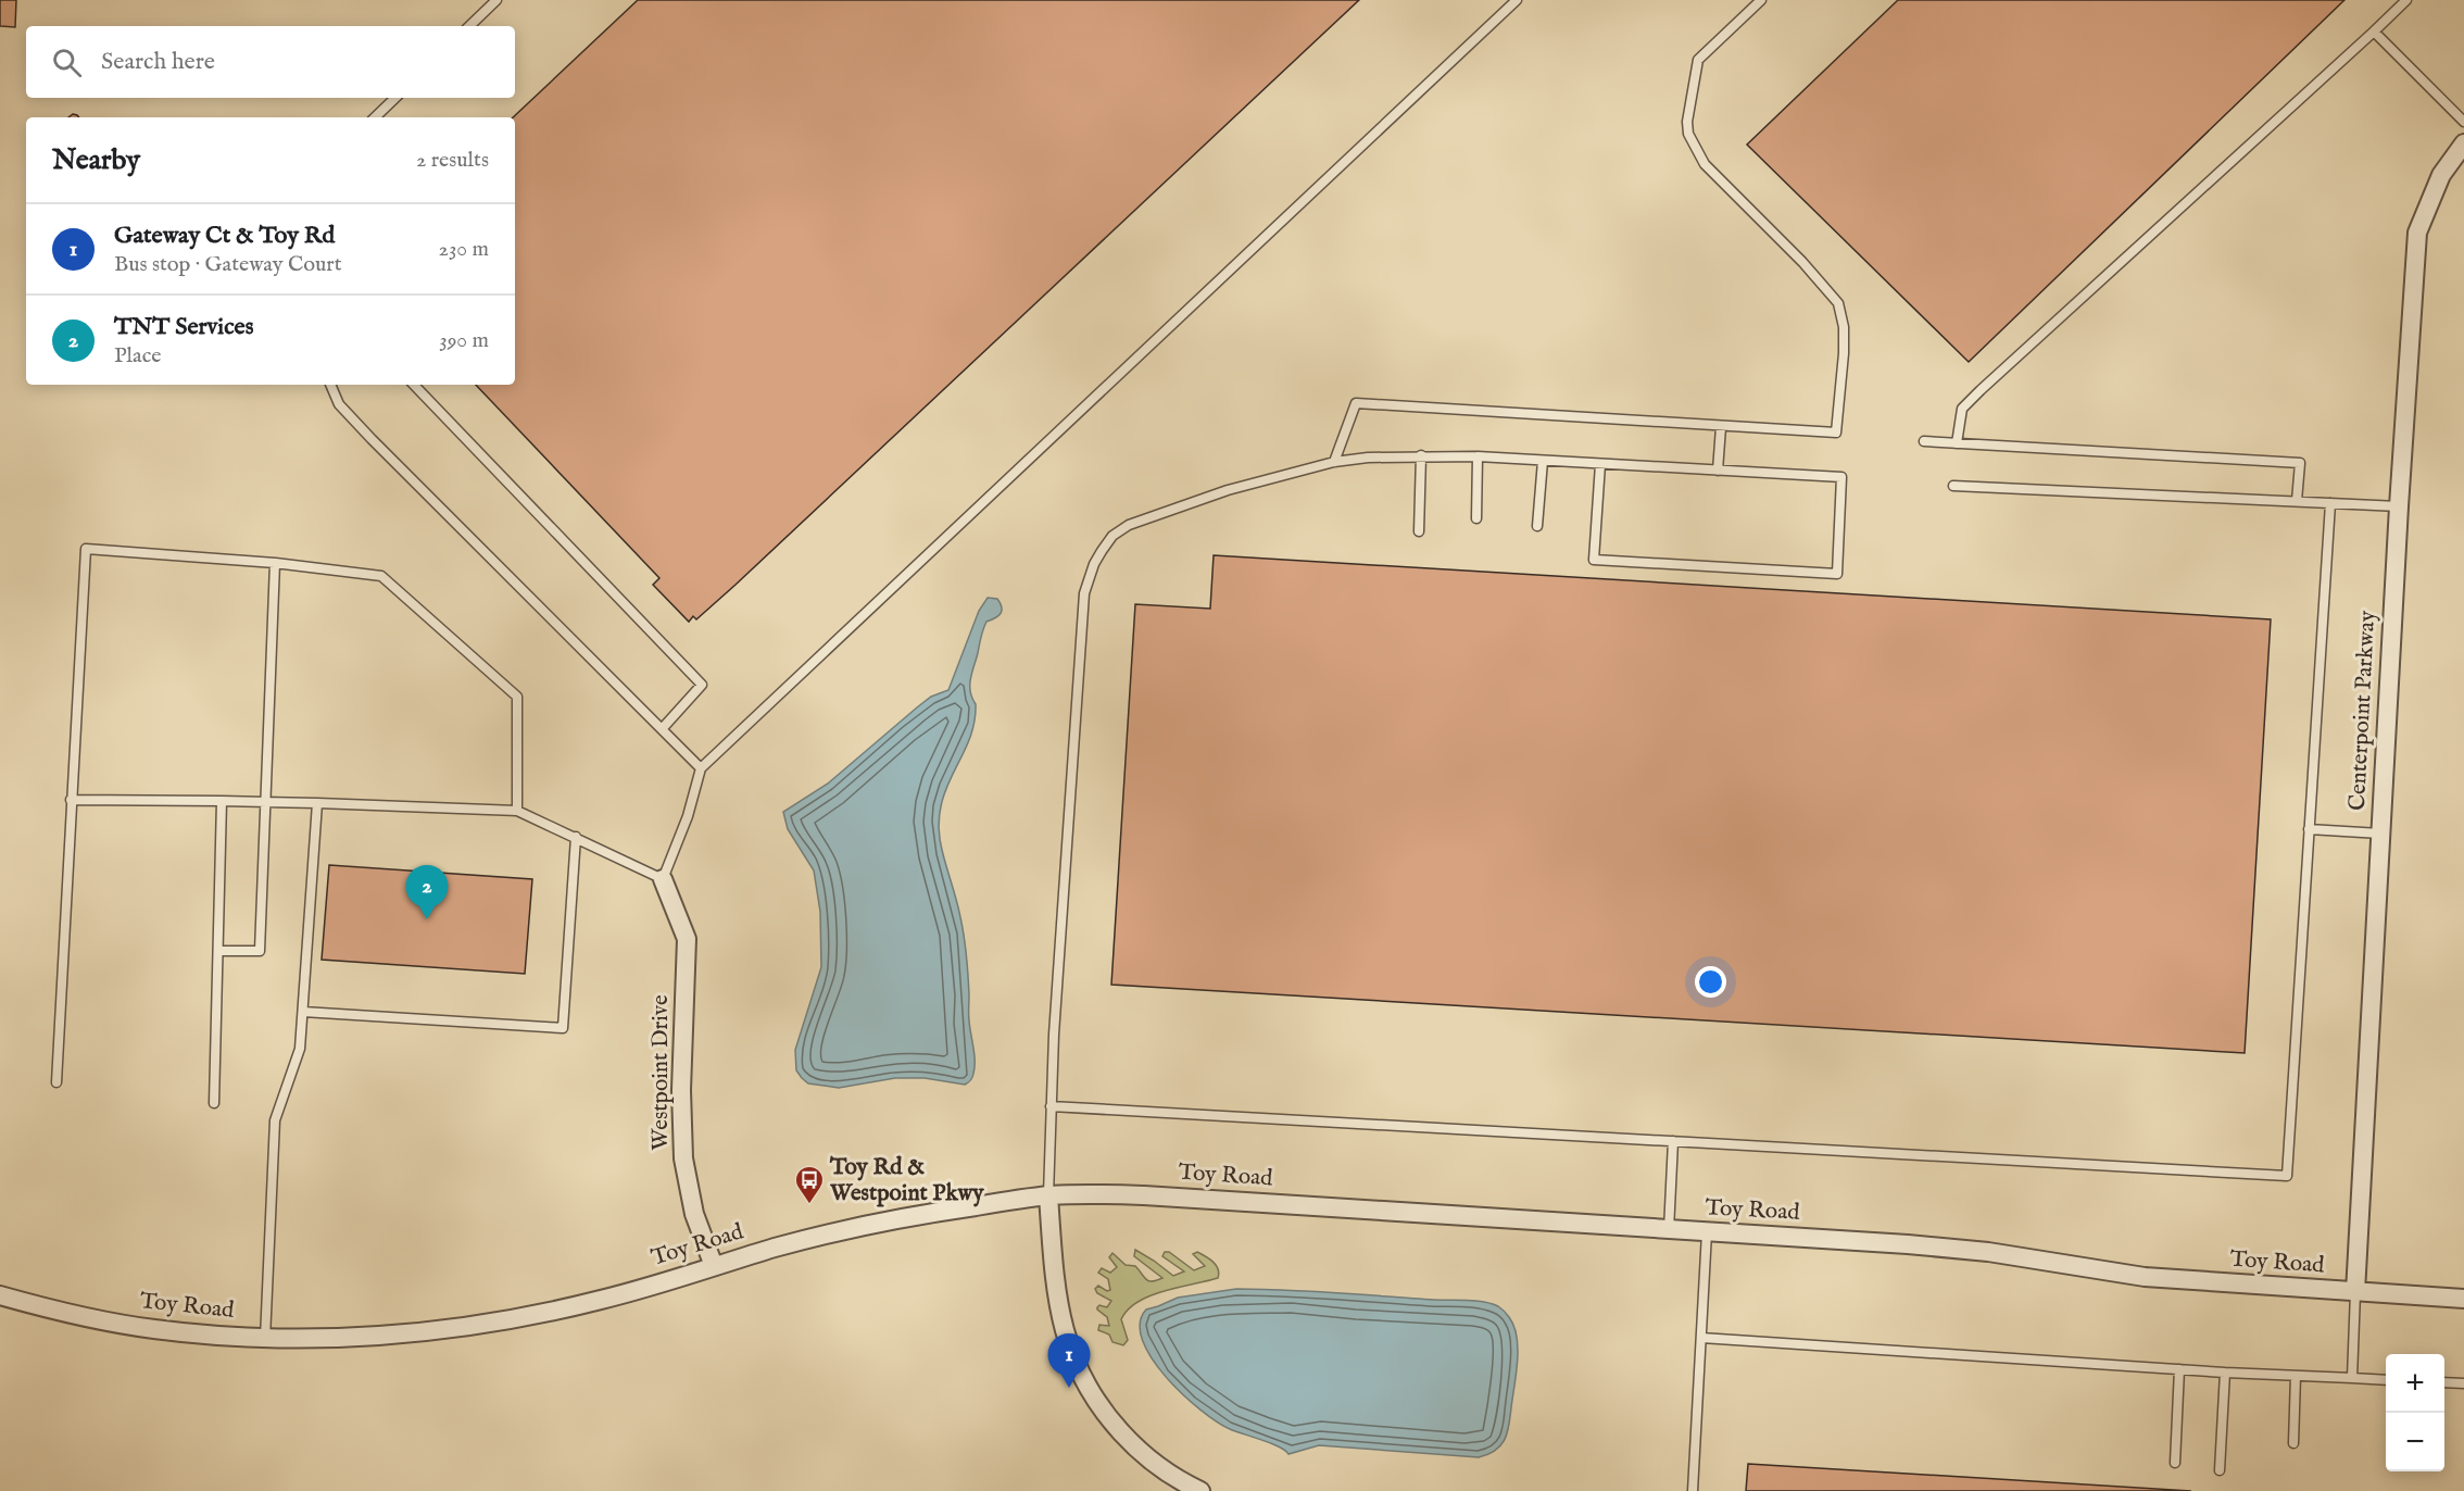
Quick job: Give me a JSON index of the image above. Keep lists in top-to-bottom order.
{
  "streets": {
    "street": ["Centerpoint Parkway", "Westpoint Drive", "Toy Road"]
  },
  "crossings": [
    ["Centerpoint Parkway", "Toy Road"],
    ["Westpoint Drive", "Toy Road"]
  ],
  "places": {
    "bus stop": ["Toy Rd & Westpoint Pkwy"]
  },
  "page": {
    "search": "Search here",
    "heading": ["Nearby", "2 results"],
    "list": [
      {
        "mark": "1",
        "name": "Gateway Ct & Toy Rd",
        "note": "Bus stop · Gateway Court",
        "value": "230 m"
      },
      {
        "mark": "2",
        "name": "TNT Services",
        "note": "Place",
        "value": "390 m"
      }
    ],
    "pins": ["2", "1"],
    "map_buttons": ["+", "−"]
  }
}
